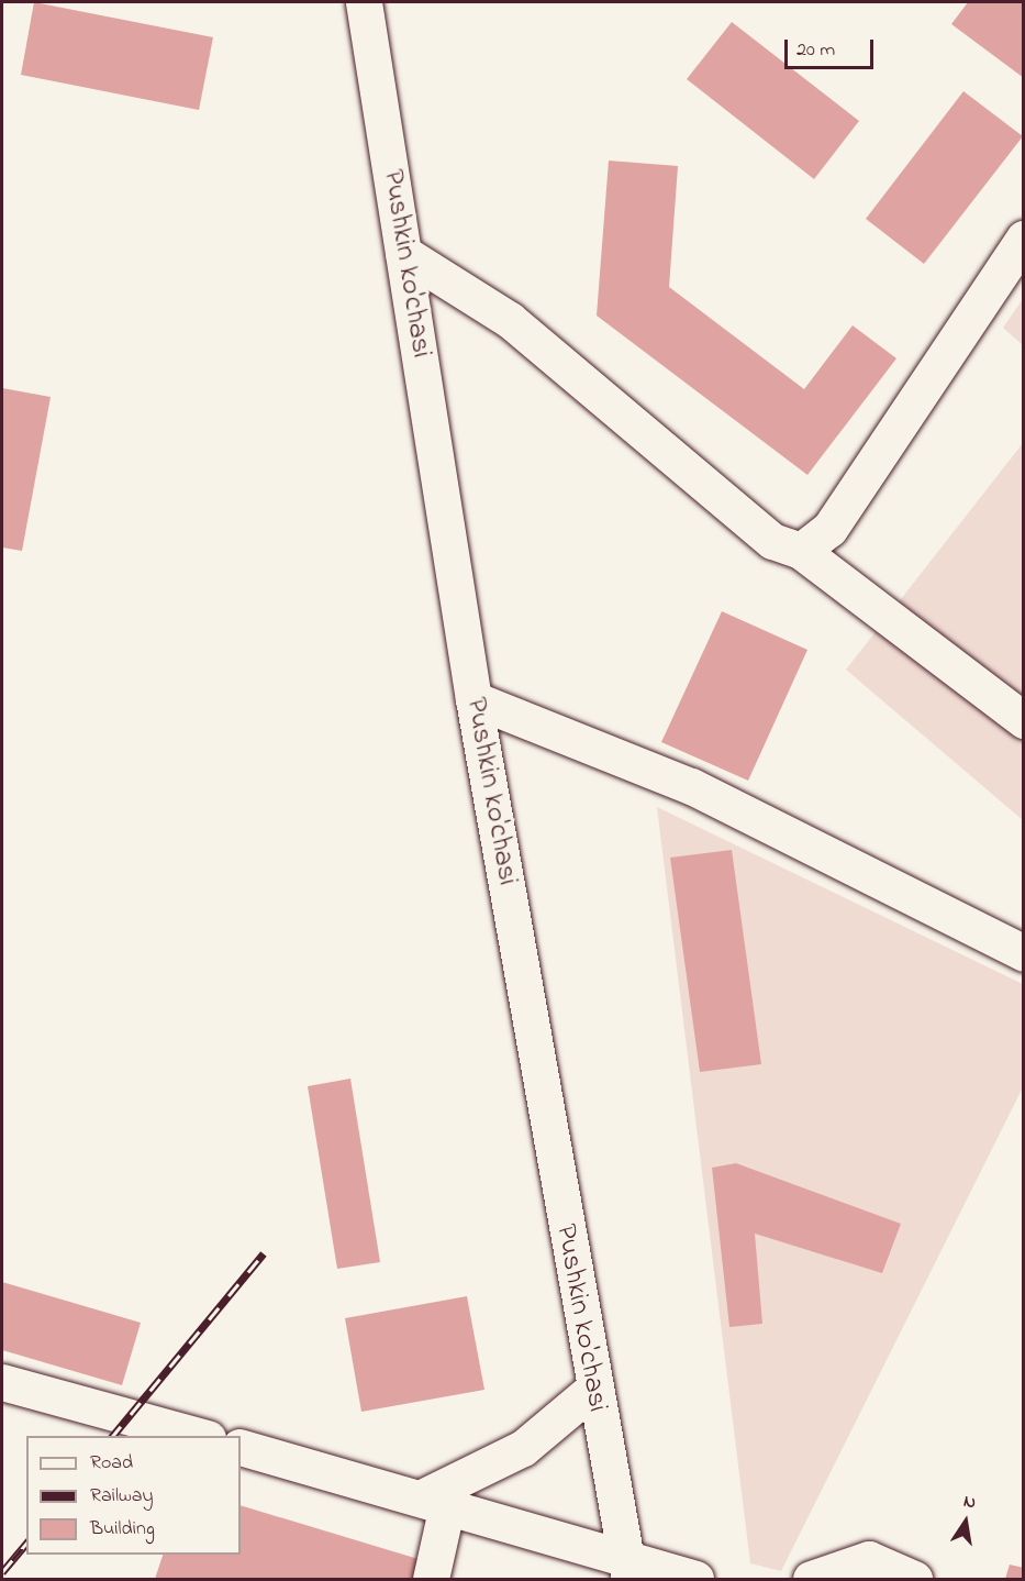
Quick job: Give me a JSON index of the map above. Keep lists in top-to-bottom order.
{
  "streets": {
    "street": ["Pushkin ko'chasi"]
  },
  "legend": ["Road", "Railway", "Building"],
  "scale_bar": "20 m",
  "north": "top"
}
